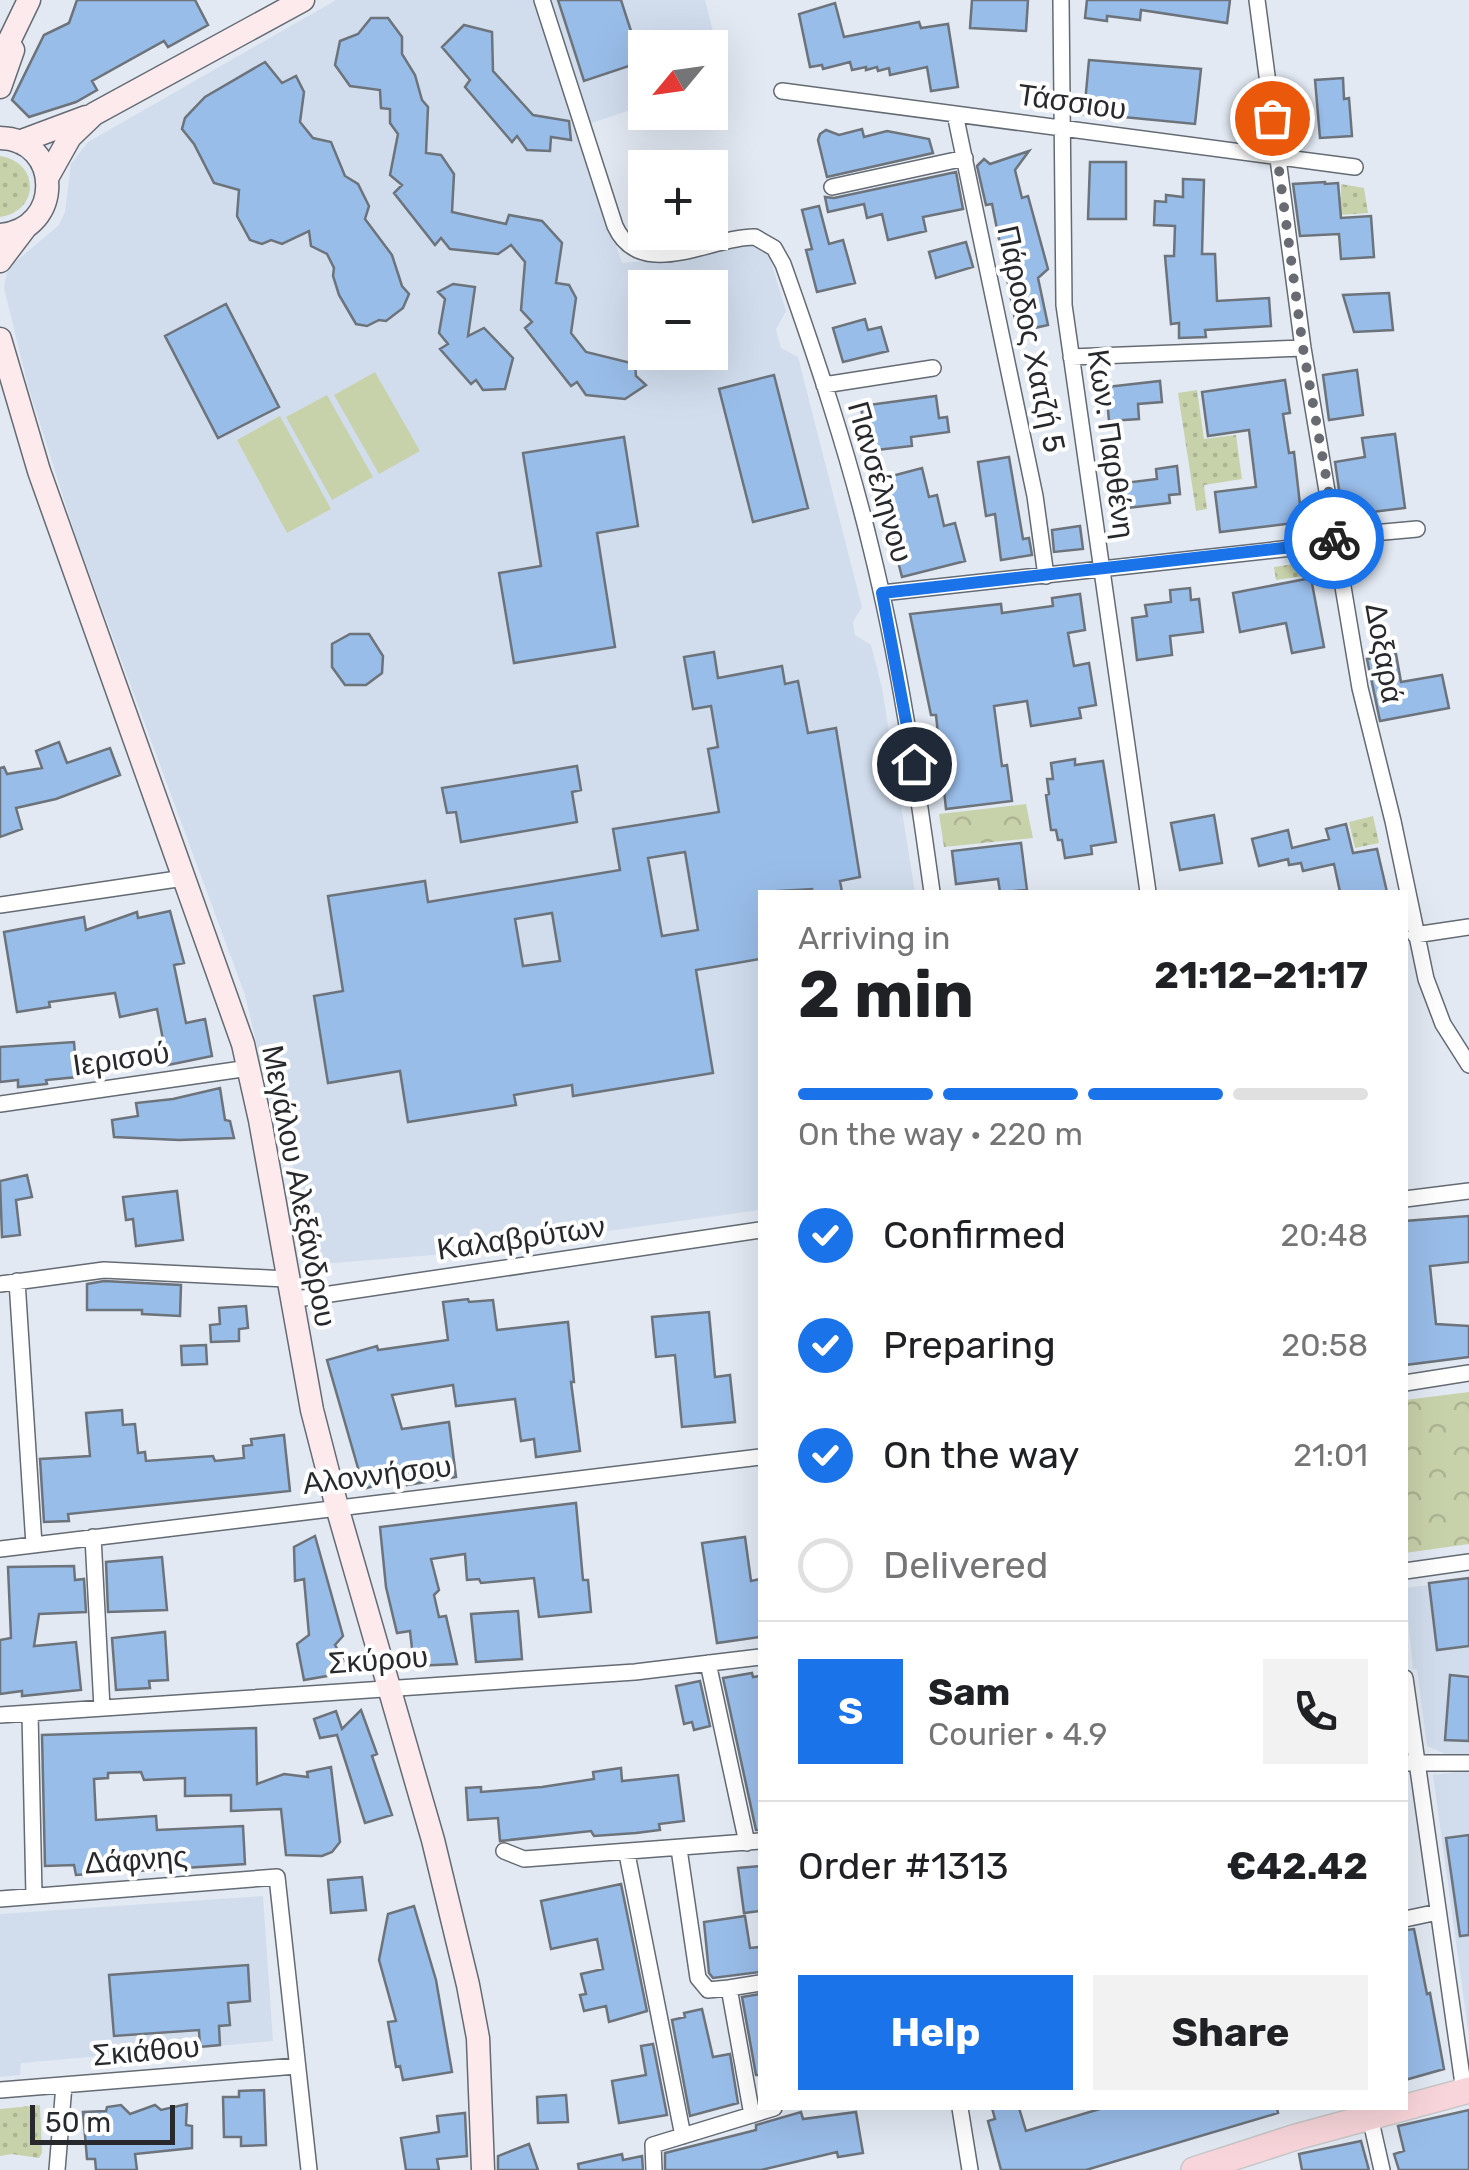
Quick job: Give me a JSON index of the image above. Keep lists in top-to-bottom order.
{
  "streets": {
    "main road": ["Μεγάλου Αλεξάνδρου"],
    "street": [
      "Τάσσιου",
      "Πάροδος Χατζή 5",
      "Κων. Παρθένη",
      "Πανσέληνου",
      "Δοξαρά",
      "Ιερισού",
      "Καλαβρύτων",
      "Αλοννήσου",
      "Σκύρου",
      "Δάφνης",
      "Σκιάθου"
    ]
  },
  "crossings": [
    ["Τάσσιου", "Πάροδος Χατζή 5"],
    ["Τάσσιου", "Κων. Παρθένη"],
    ["Τάσσιου", "Δοξαρά"],
    ["Ιερισού", "Μεγάλου Αλεξάνδρου"],
    ["Μεγάλου Αλεξάνδρου", "Καλαβρύτων"],
    ["Μεγάλου Αλεξάνδρου", "Αλοννήσου"],
    ["Μεγάλου Αλεξάνδρου", "Σκύρου"],
    ["Δάφνης", "Σκιάθου"]
  ],
  "scale_bar": "50 m",
  "north": "bottom left",
  "page": {
    "map_buttons": ["+", "−"],
    "heading": ["2 min", "Arriving in", "21:12–21:17"],
    "panel": [
      "Sam",
      "Courier · 4.9",
      "Order #1313",
      "€42.42"
    ],
    "bar": "On the way · 220 m",
    "list": [
      ["Confirmed", "20:48"],
      ["Preparing", "20:58"],
      ["On the way", "21:01"],
      "Delivered"
    ],
    "round": "S",
    "buttons": ["Help", "Share"],
    "scale": "50 m"
  }
}
